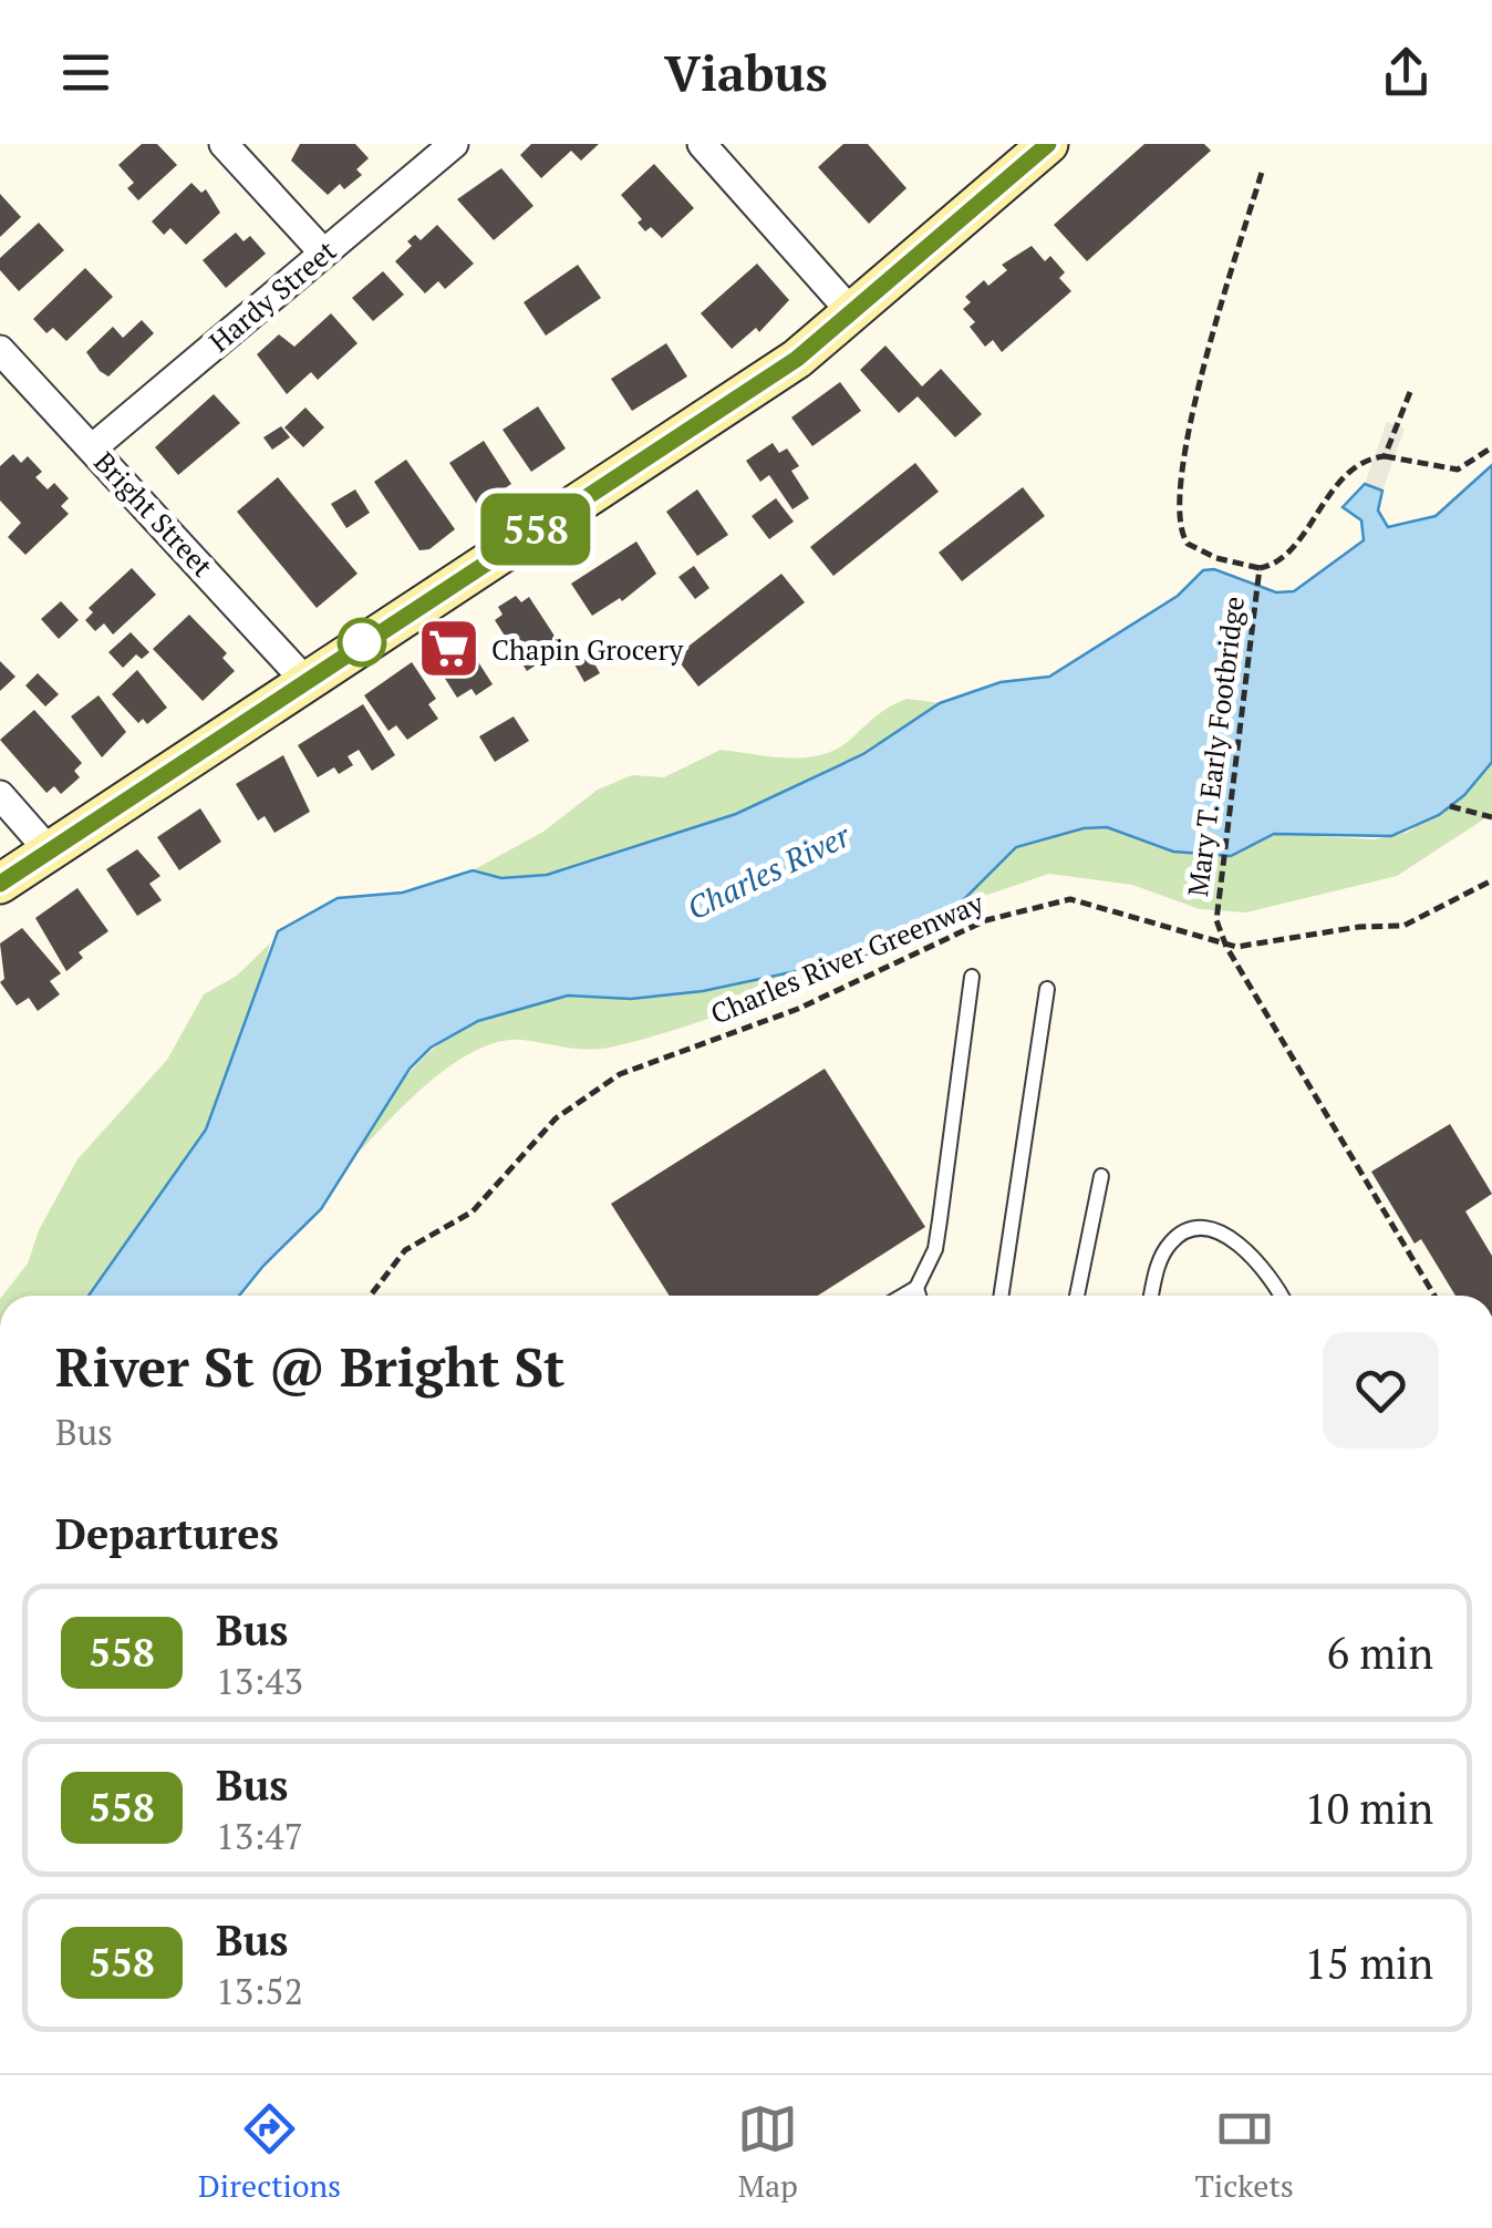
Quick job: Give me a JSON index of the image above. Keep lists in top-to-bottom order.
{
  "streets": {
    "street": ["Hardy Street", "Bright Street"],
    "path": ["Mary T. Early Footbridge", "Charles River Greenway"]
  },
  "crossings": [
    ["Hardy Street", "Bright Street"],
    ["Mary T. Early Footbridge", "Charles River Greenway"]
  ],
  "water": ["Charles River"],
  "places": {
    "supermarket": ["Chapin Grocery"]
  },
  "lines": ["bus line 558"],
  "page": {
    "header": "Viabus",
    "on_map": "558",
    "heading": [
      ["River St @ Bright St", "Bus"],
      "Departures"
    ],
    "list": [
      {
        "mark": "558",
        "name": "Bus",
        "note": "13:43",
        "value": "6 min"
      },
      {
        "mark": "558",
        "name": "Bus",
        "note": "13:47",
        "value": "10 min"
      },
      {
        "mark": "558",
        "name": "Bus",
        "note": "13:52",
        "value": "15 min"
      }
    ],
    "tabs": ["Directions", "Map", "Tickets"]
  }
}
